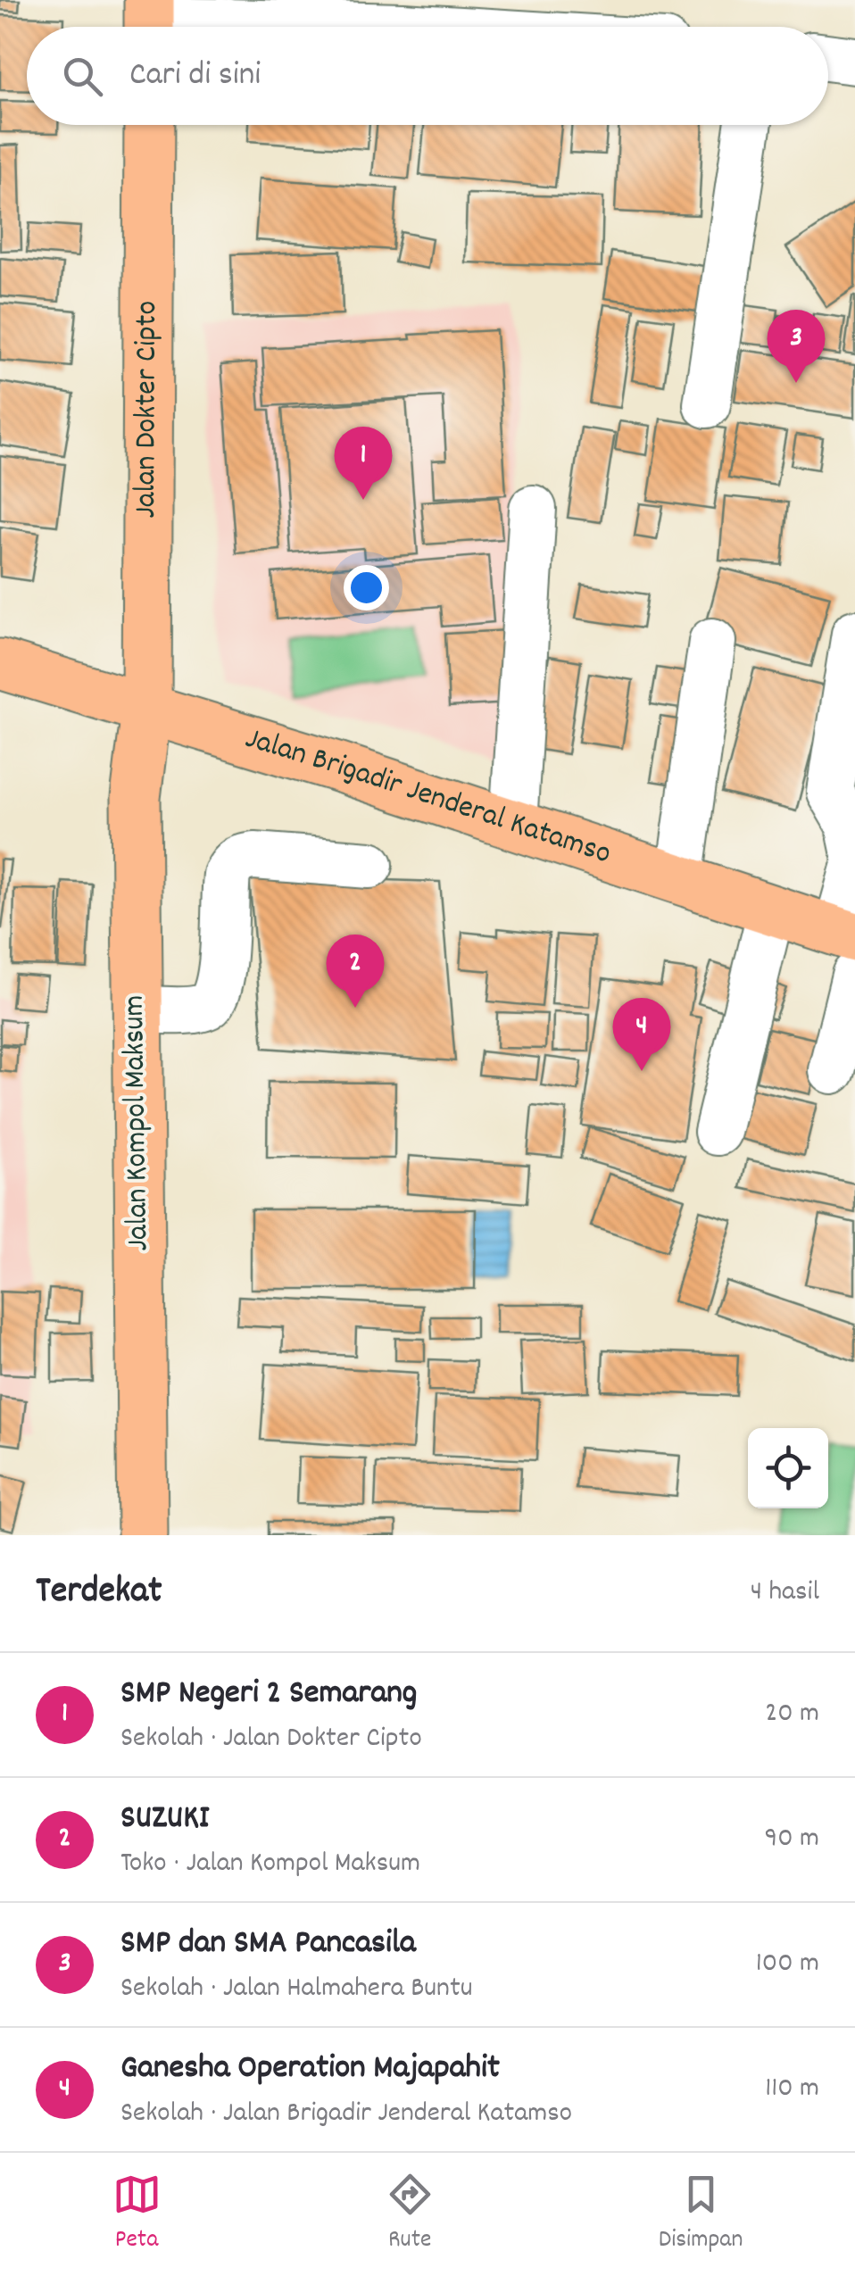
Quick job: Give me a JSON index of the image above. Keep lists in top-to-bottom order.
{
  "streets": {
    "main road": ["Jalan Dokter Cipto", "Jalan Brigadir Jenderal Katamso", "Jalan Kompol Maksum"]
  },
  "crossings": [
    ["Jalan Dokter Cipto", "Jalan Brigadir Jenderal Katamso"],
    ["Jalan Dokter Cipto", "Jalan Kompol Maksum"],
    ["Jalan Brigadir Jenderal Katamso", "Jalan Kompol Maksum"]
  ],
  "page": {
    "search": "Cari di sini",
    "pins": [
      "3",
      "1",
      "2",
      "4"
    ],
    "heading": ["Terdekat", "4 hasil"],
    "list": [
      {
        "mark": "1",
        "name": "SMP Negeri 2 Semarang",
        "note": "Sekolah · Jalan Dokter Cipto",
        "value": "20 m"
      },
      {
        "mark": "2",
        "name": "SUZUKI",
        "note": "Toko · Jalan Kompol Maksum",
        "value": "90 m"
      },
      {
        "mark": "3",
        "name": "SMP dan SMA Pancasila",
        "note": "Sekolah · Jalan Halmahera Buntu",
        "value": "100 m"
      },
      {
        "mark": "4",
        "name": "Ganesha Operation Majapahit",
        "note": "Sekolah · Jalan Brigadir Jenderal Katamso",
        "value": "110 m"
      }
    ],
    "nav": ["Peta", "Rute", "Disimpan"]
  }
}
